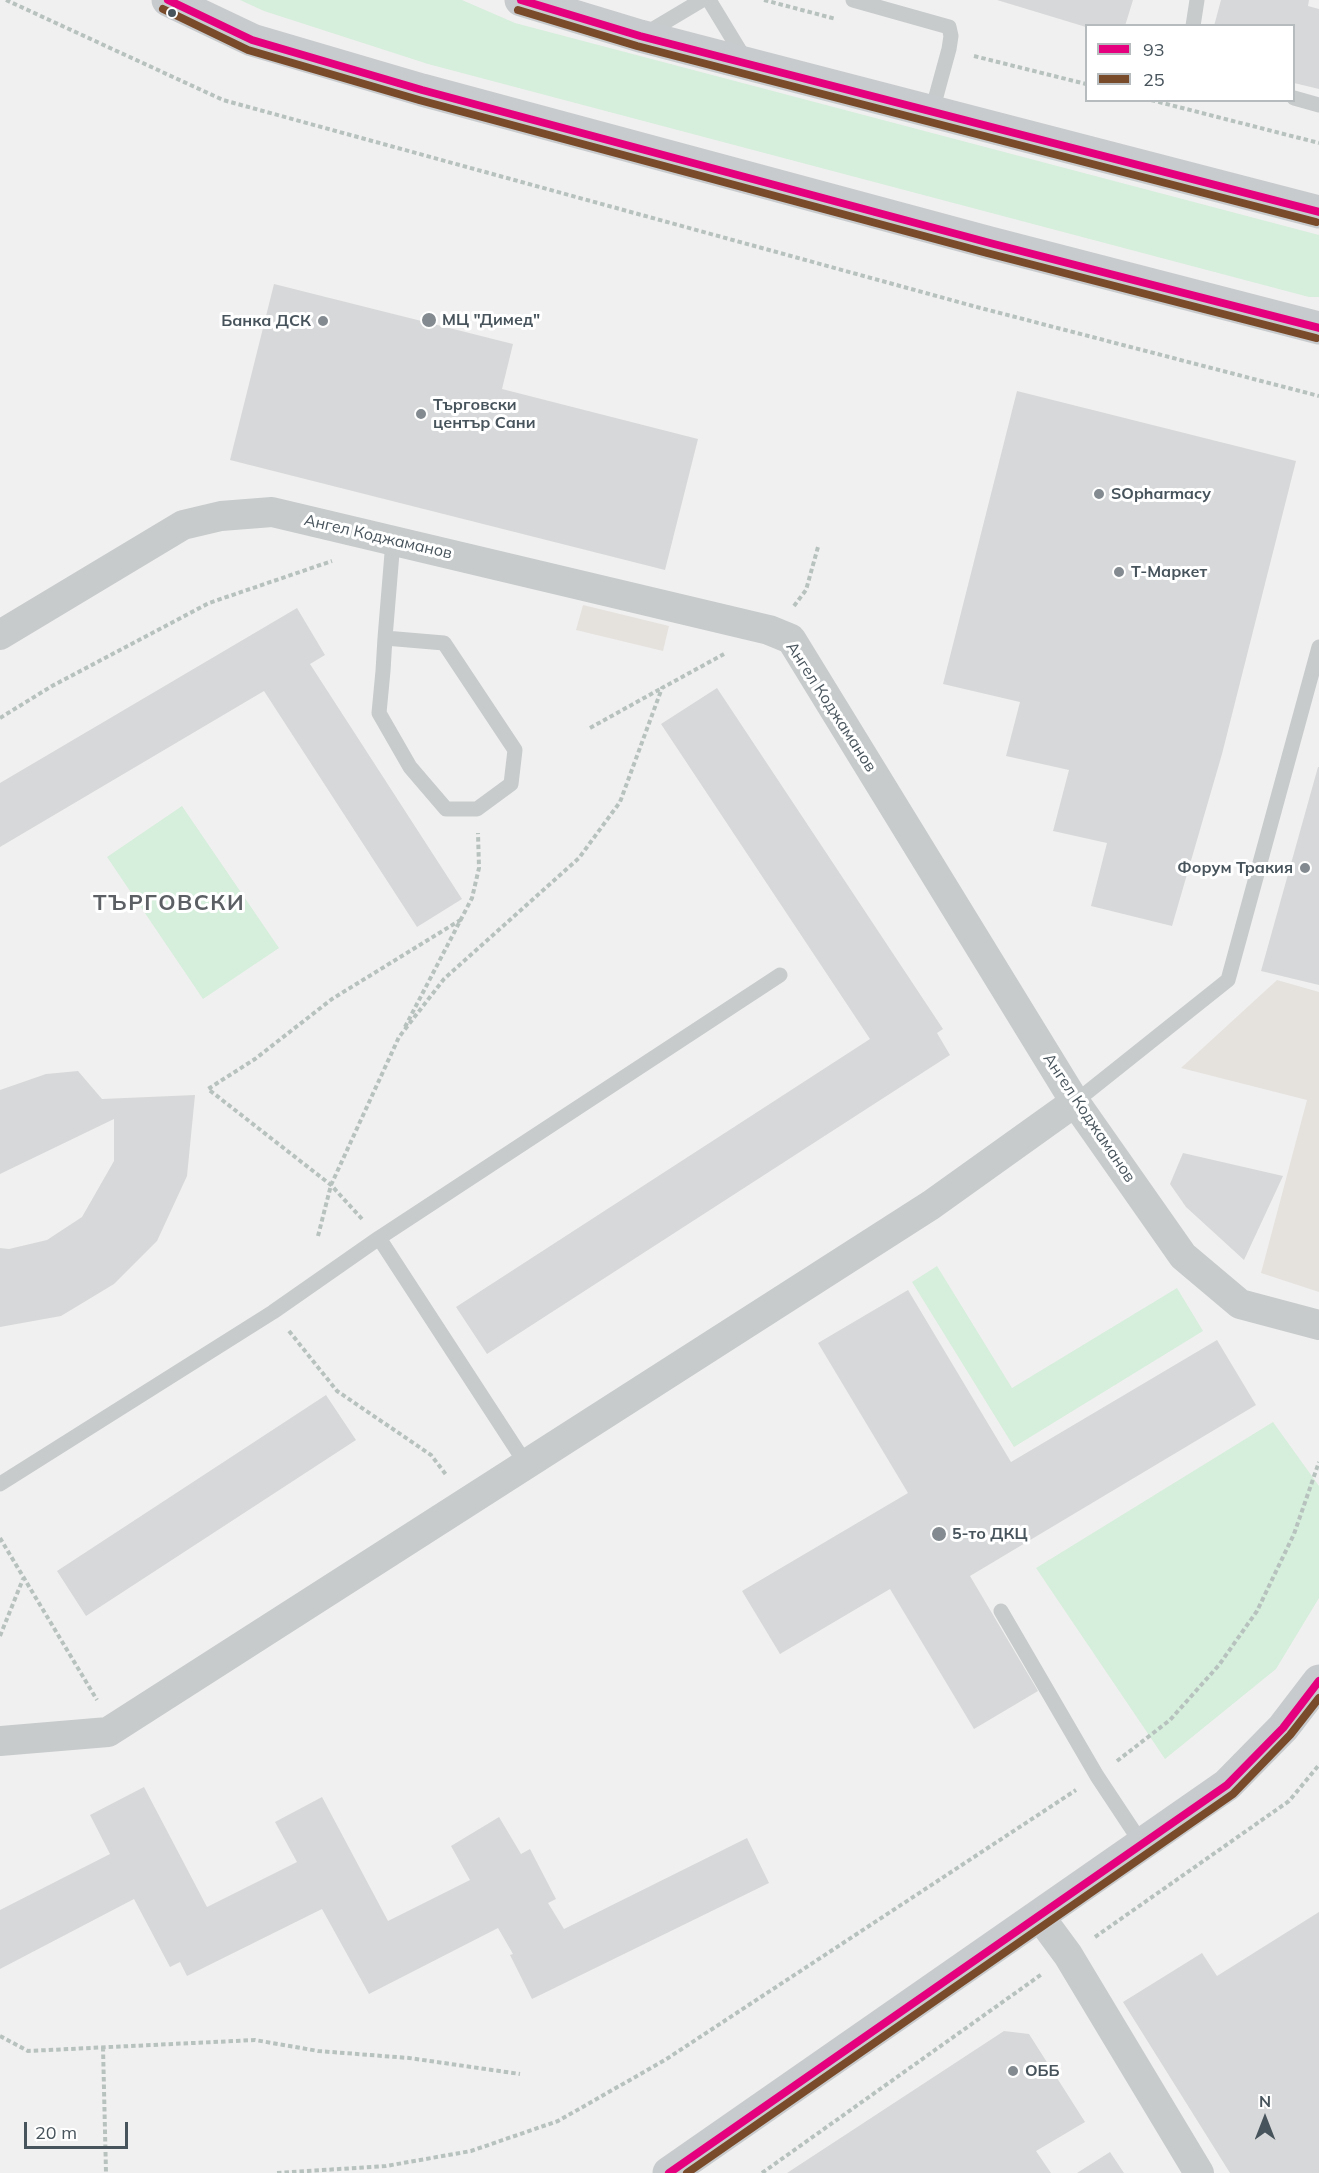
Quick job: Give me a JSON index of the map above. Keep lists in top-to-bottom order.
{
  "streets": {
    "street": ["Ангел Коджаманов"]
  },
  "districts": ["ТЪРГОВСКИ"],
  "places": [
    "МЦ \"Димед\"",
    "Банка ДСК",
    "Търговски център Сани",
    "SOpharmacy",
    "Т-Маркет",
    "Форум Тракия",
    "5-то ДКЦ",
    "ОББ"
  ],
  "lines": ["transit line 93", "transit line 25"],
  "legend": ["93", "25"],
  "scale_bar": "20 m",
  "north": "top"
}
